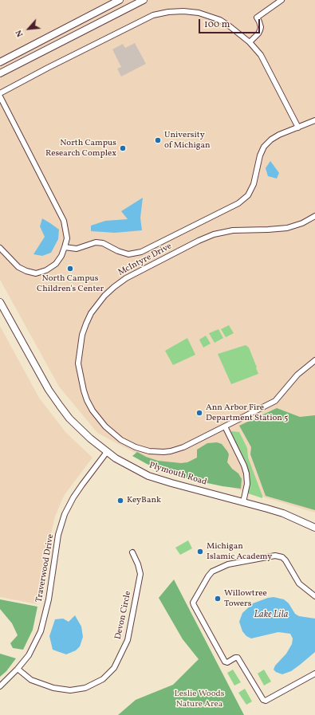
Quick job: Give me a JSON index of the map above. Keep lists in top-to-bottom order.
{
  "streets": {
    "main road": ["Plymouth Road"],
    "street": ["McIntyre Drive", "Traverwood Drive", "Devon Circle"]
  },
  "crossings": [
    ["Plymouth Road", "Traverwood Drive"],
    ["Traverwood Drive", "Devon Circle"]
  ],
  "water": ["Lake Lila"],
  "parks": ["Leslie Woods Nature Area"],
  "places": [
    "University of Michigan",
    "North Campus Research Complex",
    "North Campus Children's Center",
    "Ann Arbor Fire Department Station 5",
    "KeyBank",
    "Michigan Islamic Academy",
    "Willowtree Towers"
  ],
  "scale_bar": "100 m",
  "north": "bottom left"
}
